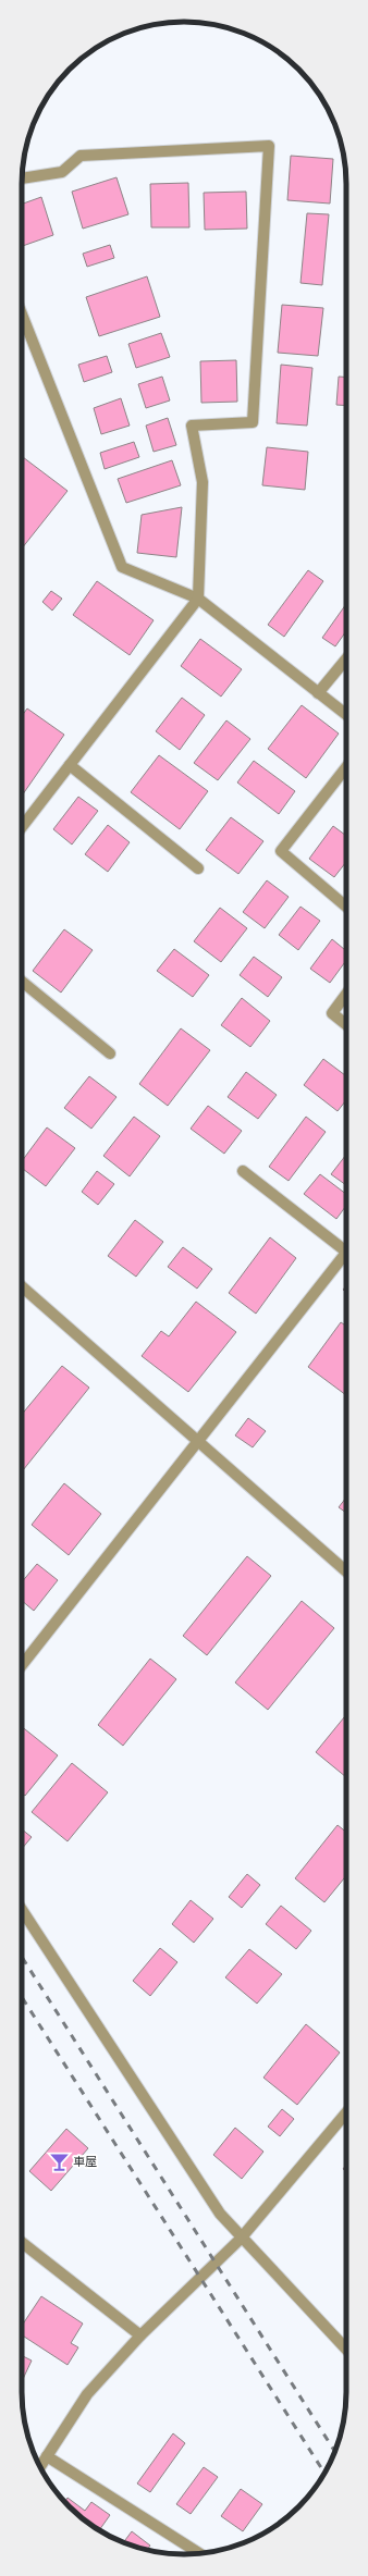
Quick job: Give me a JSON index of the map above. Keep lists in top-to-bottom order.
{
  "places": {
    "bar": ["車屋"]
  }
}
